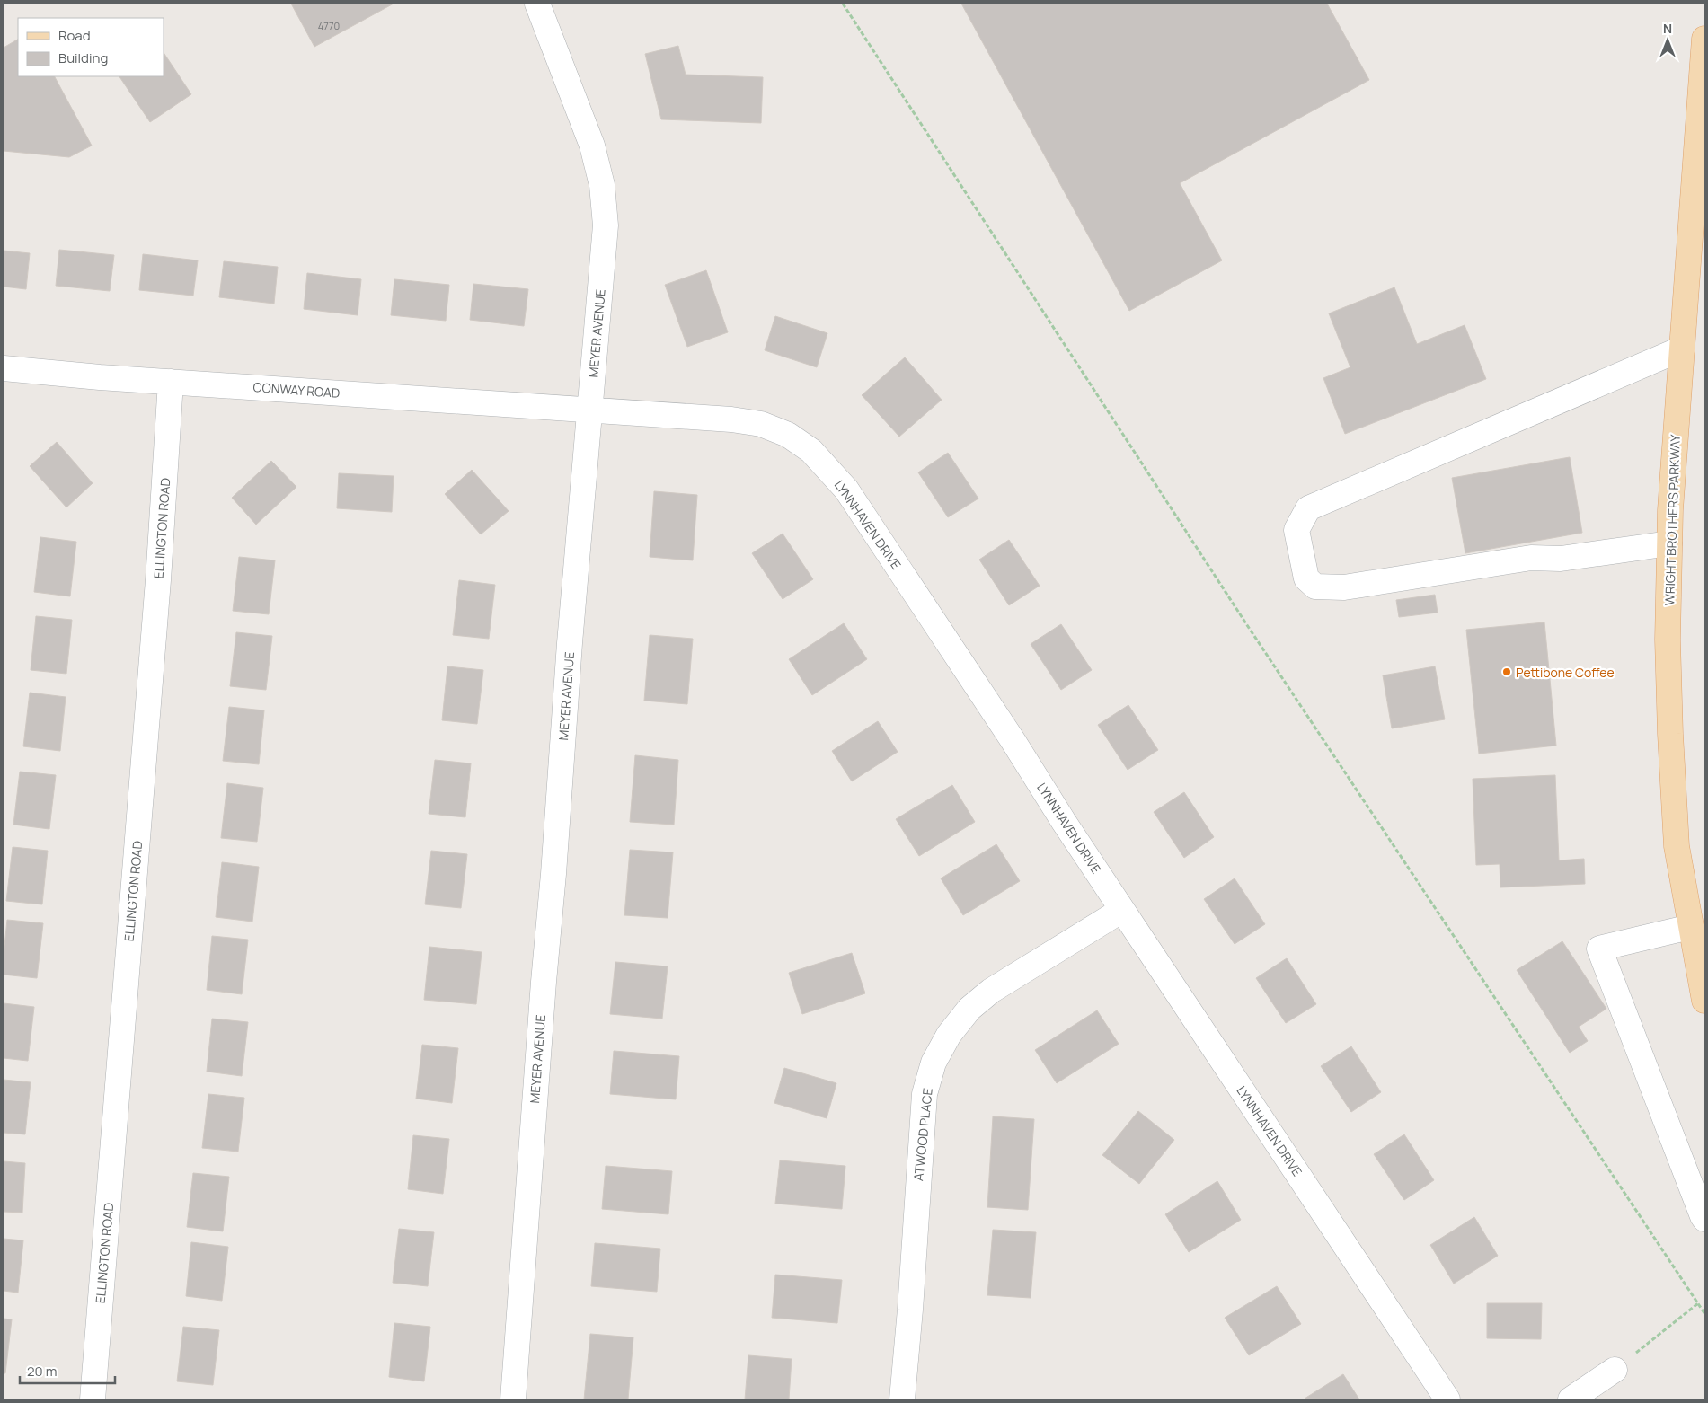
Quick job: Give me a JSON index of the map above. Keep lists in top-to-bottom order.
{
  "streets": {
    "main road": ["WRIGHT BROTHERS PARKWAY"],
    "street": [
      "MEYER AVENUE",
      "CONWAY ROAD",
      "LYNNHAVEN DRIVE",
      "ELLINGTON ROAD",
      "ATWOOD PLACE"
    ]
  },
  "crossings": [
    ["MEYER AVENUE", "CONWAY ROAD"],
    ["MEYER AVENUE", "LYNNHAVEN DRIVE"],
    ["CONWAY ROAD", "LYNNHAVEN DRIVE"],
    ["CONWAY ROAD", "ELLINGTON ROAD"],
    ["LYNNHAVEN DRIVE", "ATWOOD PLACE"]
  ],
  "places": ["Pettibone Coffee"],
  "house_numbers": ["4770"],
  "legend": ["Road", "Building"],
  "scale_bar": "20 m",
  "north": "top"
}
